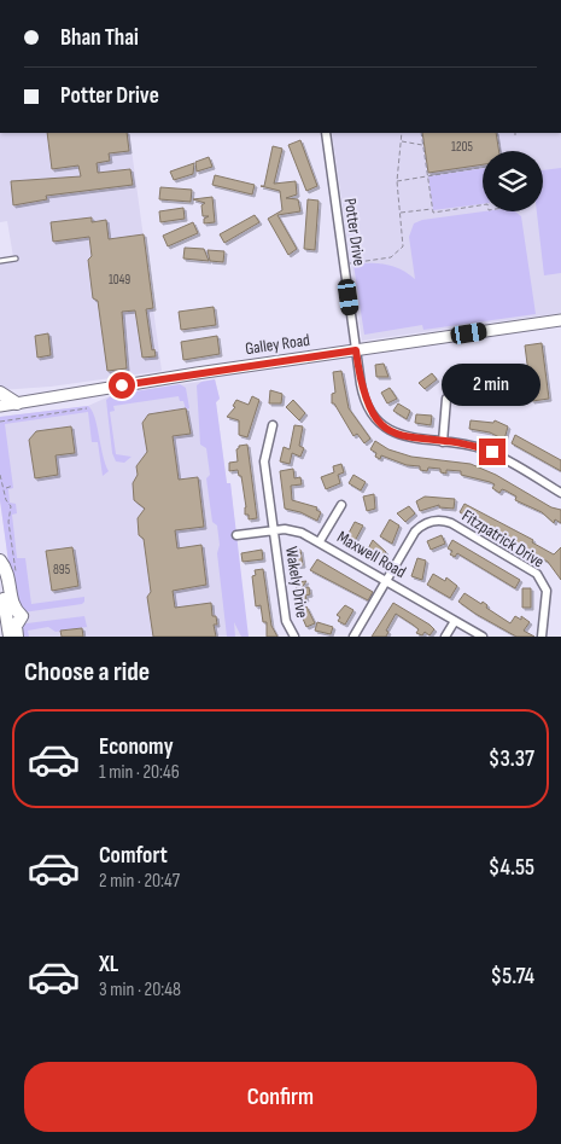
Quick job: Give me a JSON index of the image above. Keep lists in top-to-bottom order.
{
  "streets": {
    "main road": ["Galley Road"],
    "street": [
      "Potter Drive",
      "Fitzpatrick Drive",
      "Maxwell Road",
      "Wakely Drive"
    ]
  },
  "crossings": [
    ["Potter Drive", "Galley Road"],
    ["Fitzpatrick Drive", "Maxwell Road"],
    ["Maxwell Road", "Wakely Drive"]
  ],
  "house_numbers": ["1205", "1049", "895"],
  "page": {
    "banner": ["Bhan Thai", "Potter Drive"],
    "bubble": "2 min",
    "heading": "Choose a ride",
    "list": [
      {
        "name": "Economy",
        "note": "1 min · 20:46",
        "value": "$3.37"
      },
      {
        "name": "Comfort",
        "note": "2 min · 20:47",
        "value": "$4.55"
      },
      {
        "name": "XL",
        "note": "3 min · 20:48",
        "value": "$5.74"
      }
    ],
    "buttons": "Confirm"
  }
}
